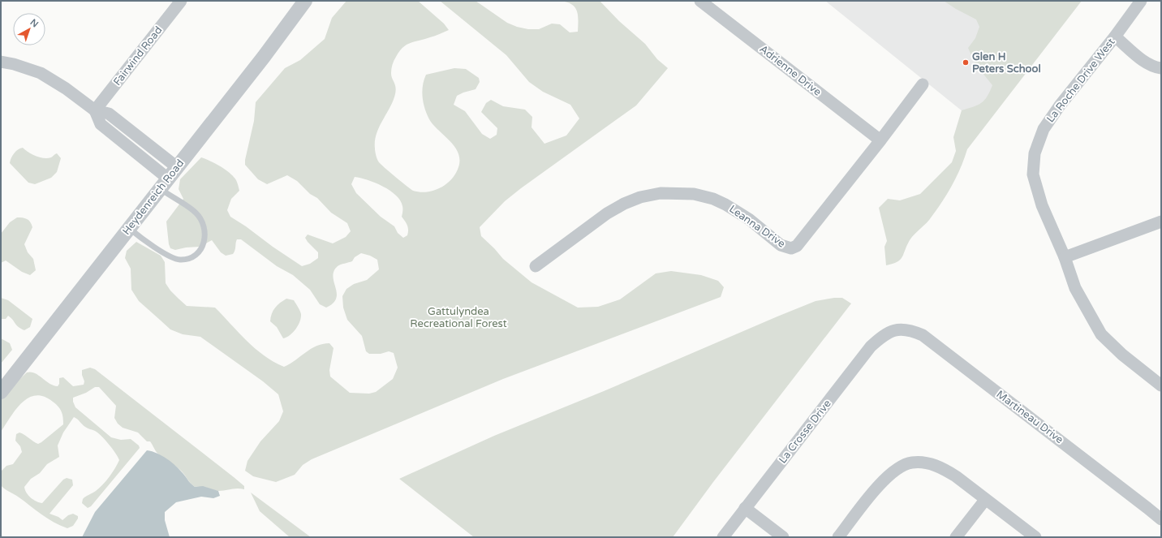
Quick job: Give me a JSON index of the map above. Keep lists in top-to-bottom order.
{
  "streets": {
    "street": [
      "Fairwind Road",
      "Adrienne Drive",
      "La Roche Drive West",
      "Heydenreich Road",
      "Leanna Drive",
      "Martineau Drive",
      "La Crosse Drive"
    ]
  },
  "crossings": [
    ["Adrienne Drive", "Leanna Drive"],
    ["Martineau Drive", "La Crosse Drive"]
  ],
  "parks": ["Gattulyndea Recreational Forest"],
  "places": ["Glen H Peters School"],
  "north": "top right"
}
